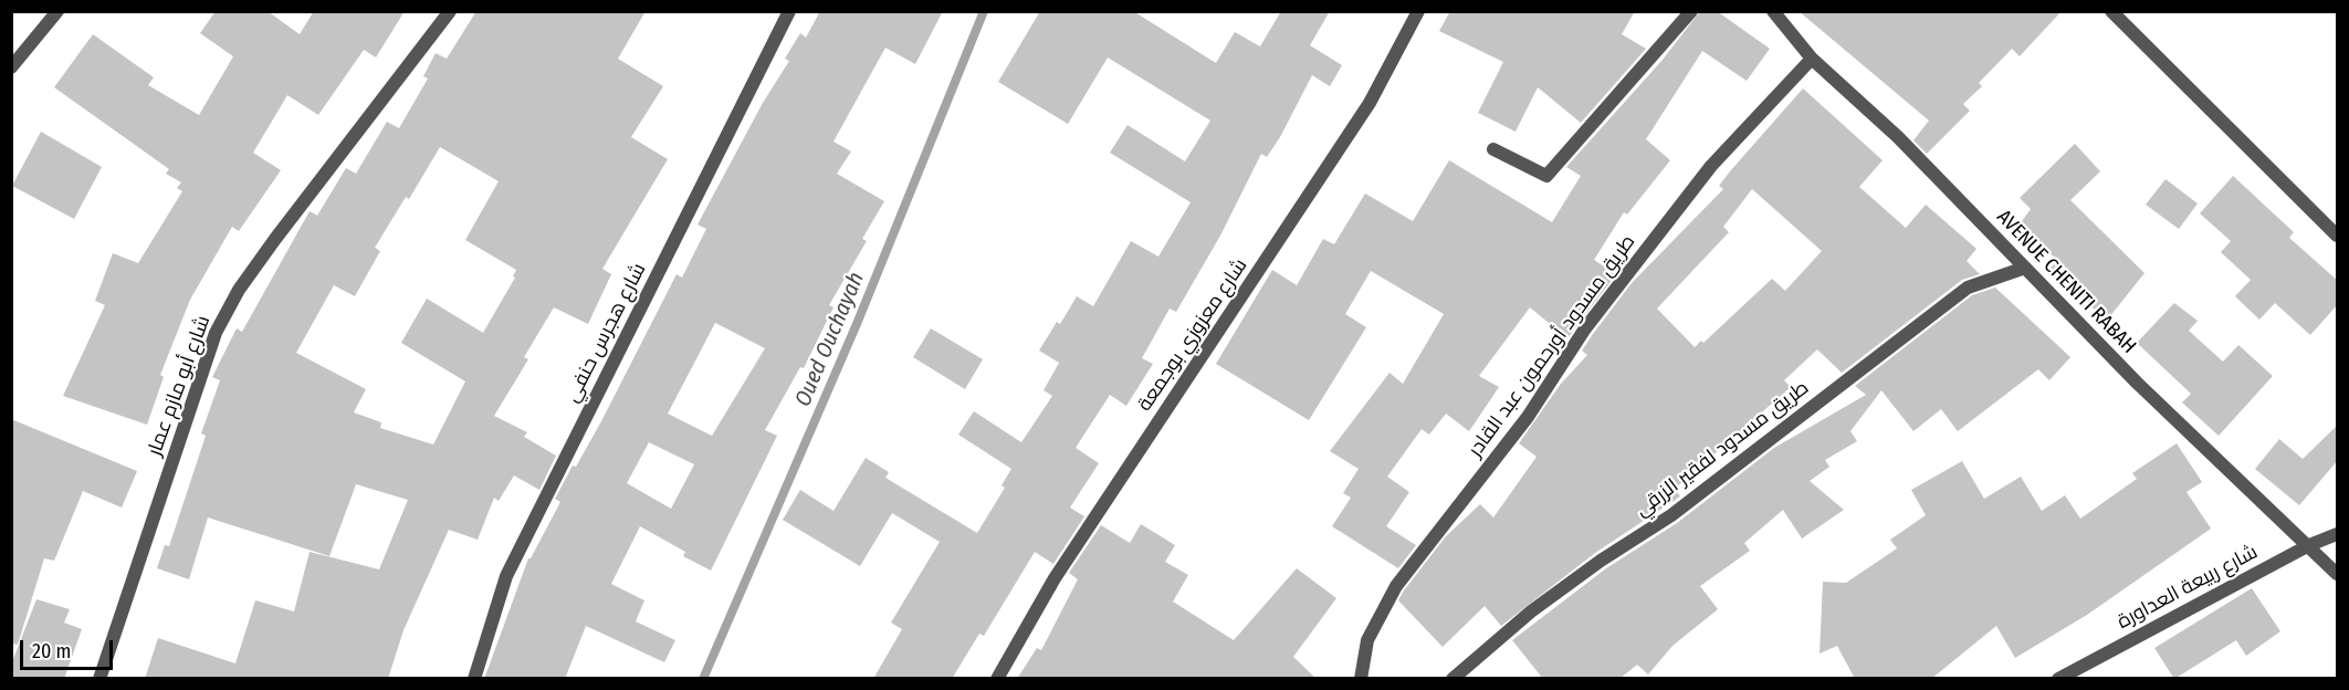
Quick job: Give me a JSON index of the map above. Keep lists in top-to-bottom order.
{
  "streets": {
    "street": [
      "AVENUE CHENITI RABAH",
      "شارع هجرس حنفي",
      "شارع معزوزي بوجمعة",
      "طريق مسدود أورحمون عبد القادر",
      "شارع أبو مازم عمار",
      "طريق مسدود لفقير الزرقي",
      "شارع ربيعة العداورة"
    ]
  },
  "crossings": [
    ["AVENUE CHENITI RABAH", "طريق مسدود أورحمون عبد القادر"],
    ["AVENUE CHENITI RABAH", "طريق مسدود لفقير الزرقي"],
    ["AVENUE CHENITI RABAH", "شارع ربيعة العداورة"]
  ],
  "water": ["Oued Ouchayah"],
  "scale_bar": "20 m"
}
